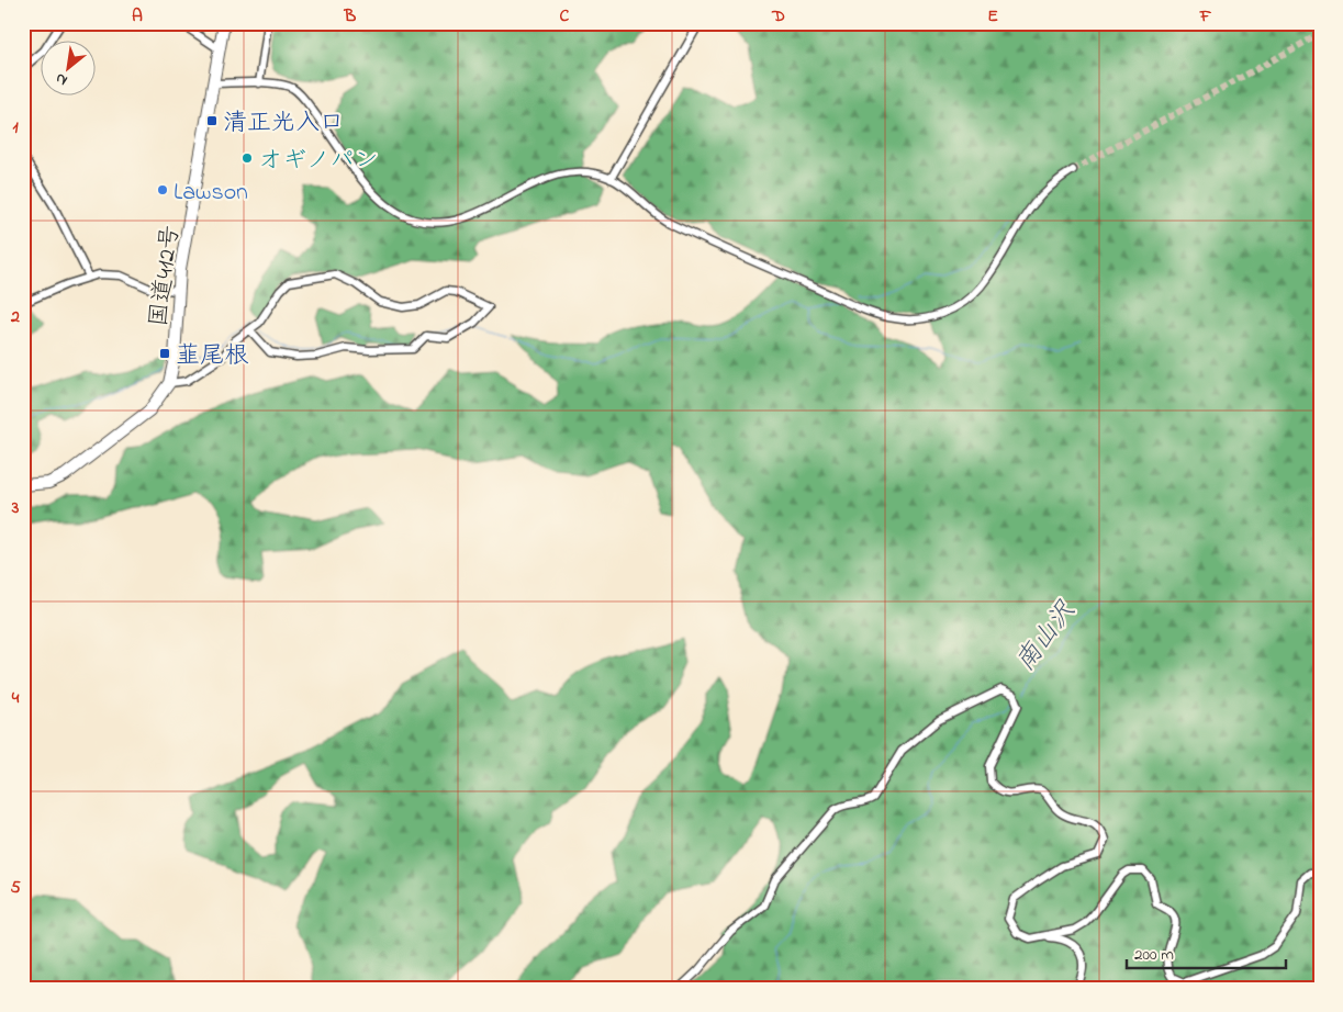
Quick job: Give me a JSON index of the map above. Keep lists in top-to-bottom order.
{
  "streets": {
    "highway": ["国道412号"]
  },
  "water": ["南山沢"],
  "places": {
    "transit": ["清正光入口", "韮尾根"],
    "other": ["オギノパン", "Lawson"]
  },
  "scale_bar": "200 m",
  "north": "bottom left",
  "grid": {
    "columns": [
      "A",
      "B",
      "C",
      "D",
      "E",
      "F"
    ],
    "rows": [
      "1",
      "2",
      "3",
      "4",
      "5"
    ]
  }
}
